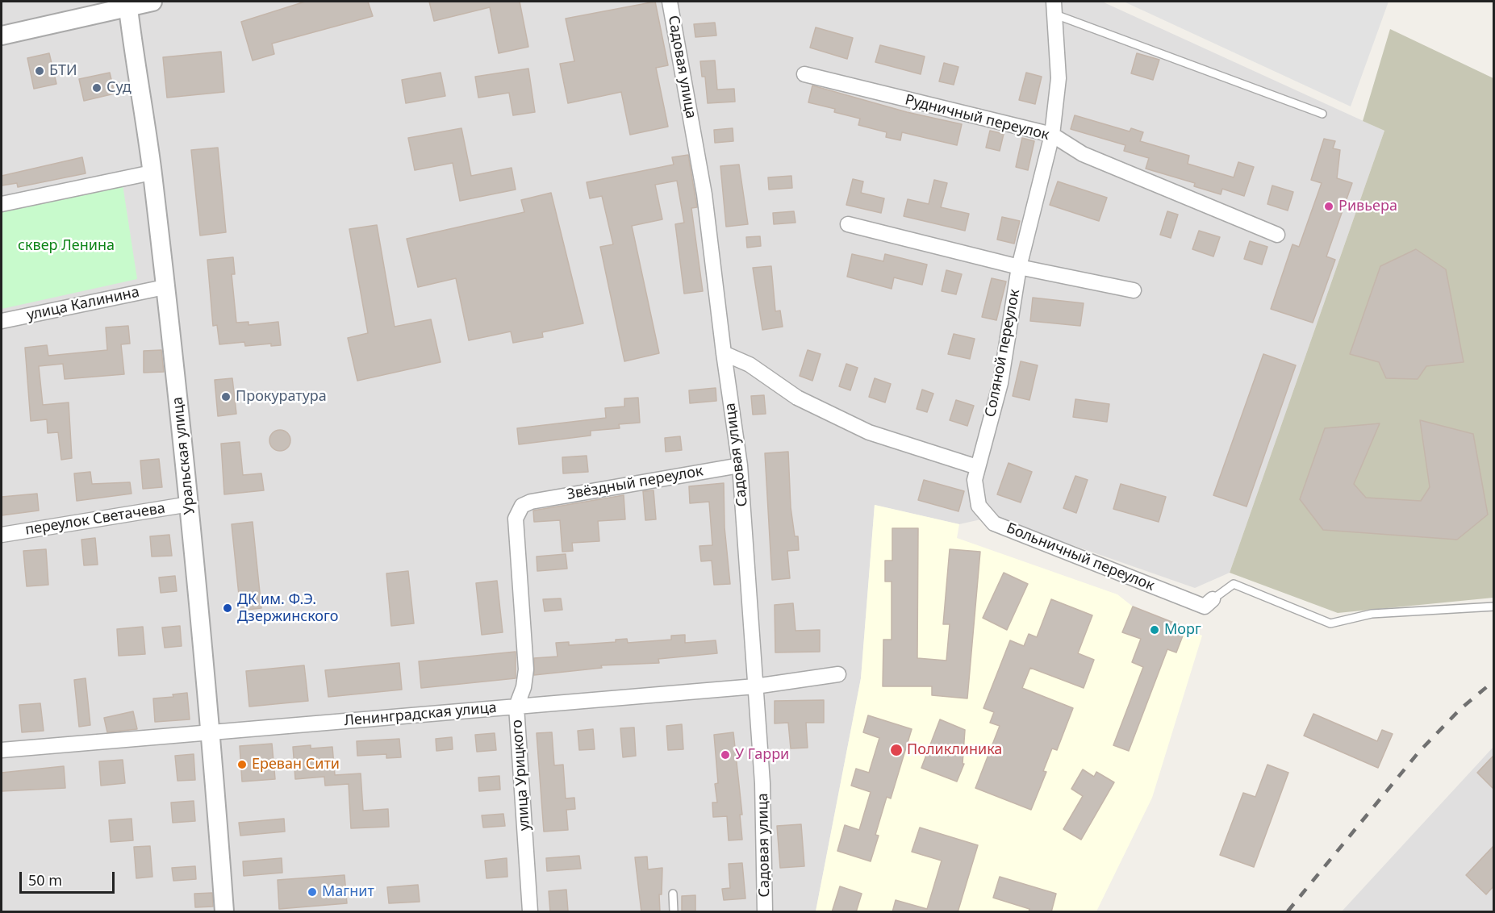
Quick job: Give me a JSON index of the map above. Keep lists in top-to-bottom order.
{
  "streets": {
    "street": [
      "Садовая улица",
      "Рудничный переулок",
      "улица Калинина",
      "Соляной переулок",
      "Уральская улица",
      "Звёздный переулок",
      "переулок Светачева",
      "Больничный переулок",
      "Ленинградская улица",
      "улица Урицкого"
    ]
  },
  "crossings": [
    ["Садовая улица", "Звёздный переулок"],
    ["Садовая улица", "Ленинградская улица"],
    ["Рудничный переулок", "Соляной переулок"],
    ["улица Калинина", "Уральская улица"],
    ["Соляной переулок", "Больничный переулок"],
    ["Уральская улица", "переулок Светачева"],
    ["Уральская улица", "Ленинградская улица"],
    ["Звёздный переулок", "улица Урицкого"],
    ["Ленинградская улица", "улица Урицкого"]
  ],
  "parks": ["сквер Ленина"],
  "places": [
    "БТИ",
    "Суд",
    "Ривьера",
    "Прокуратура",
    "ДК им. Ф.Э. Дзержинского",
    "Морг",
    "Поликлиника",
    "У Гарри",
    "Ереван Сити",
    "Магнит"
  ],
  "scale_bar": "50 m"
}
